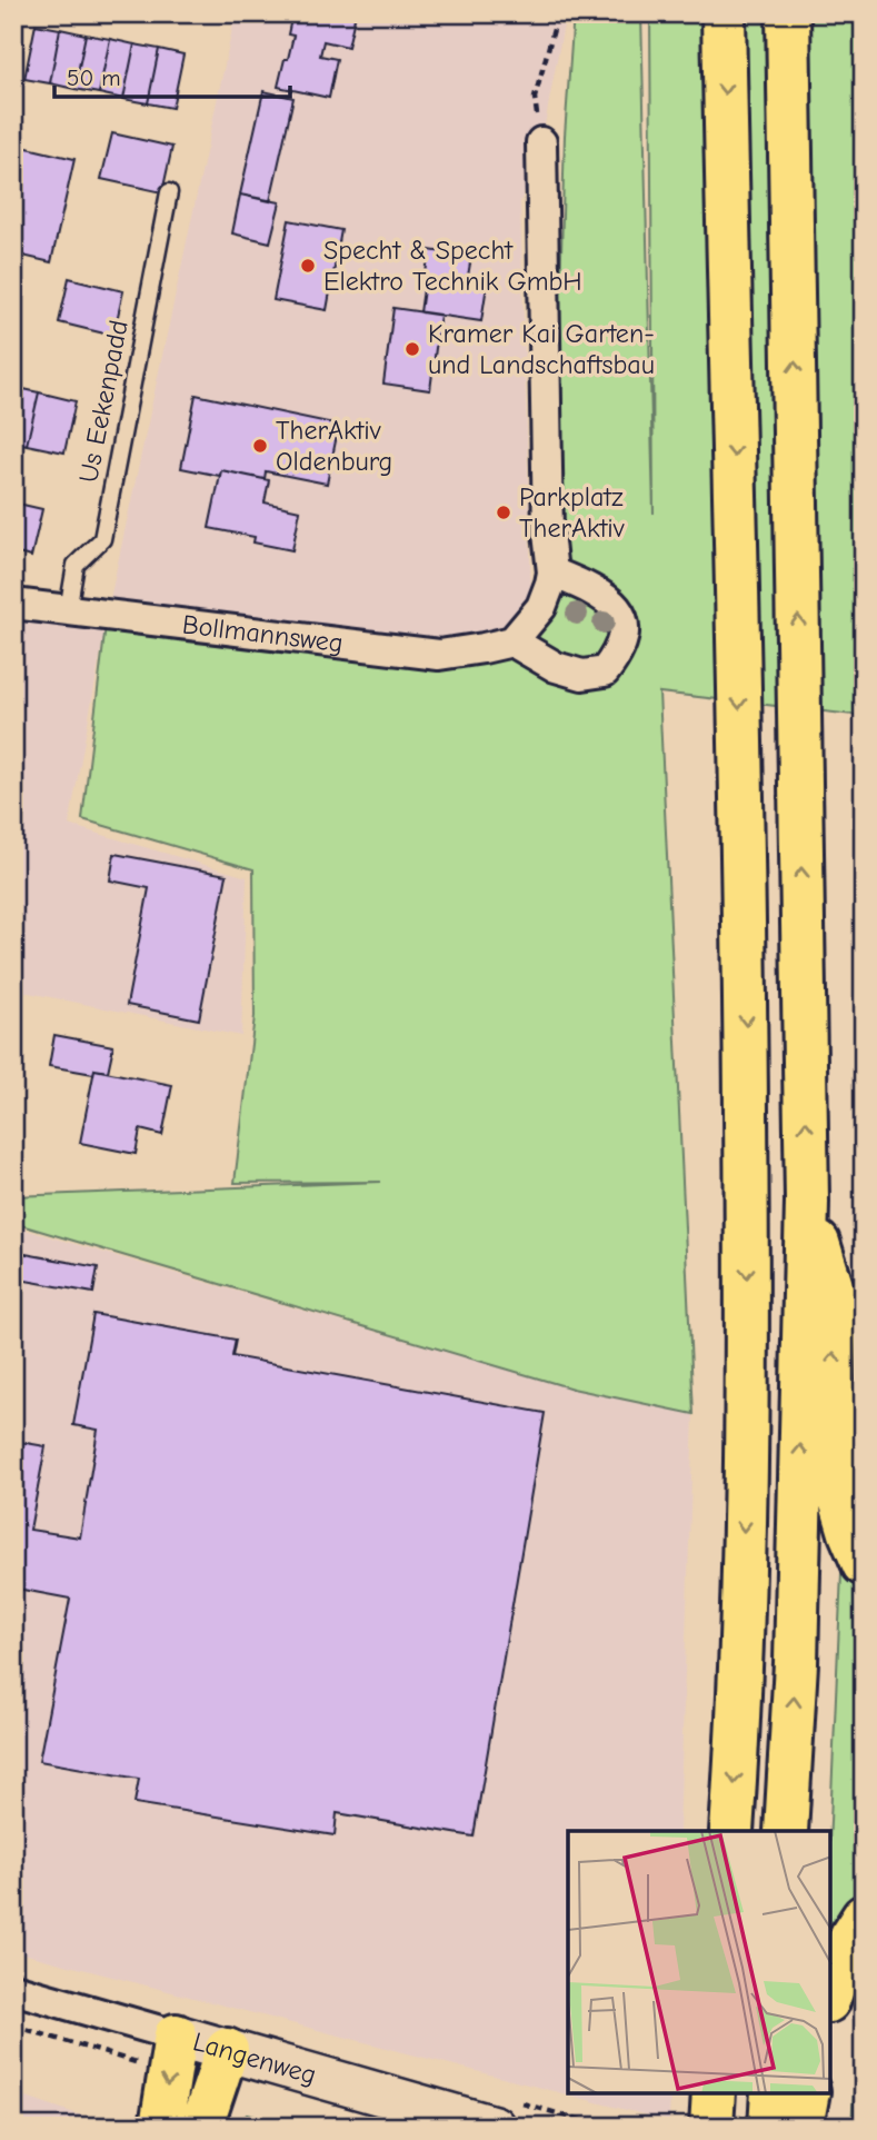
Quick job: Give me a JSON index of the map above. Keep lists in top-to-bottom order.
{
  "streets": {
    "street": ["Bollmannsweg", "Langenweg"],
    "lane": ["Us Eekenpadd"]
  },
  "crossings": [
    ["Us Eekenpadd", "Bollmannsweg"]
  ],
  "places": [
    "Specht & Specht Elektro Technik GmbH",
    "Kramer Kai Garten- und Landschaftsbau",
    "TherAktiv Oldenburg",
    "Parkplatz TherAktiv"
  ],
  "scale_bar": "50 m"
}
